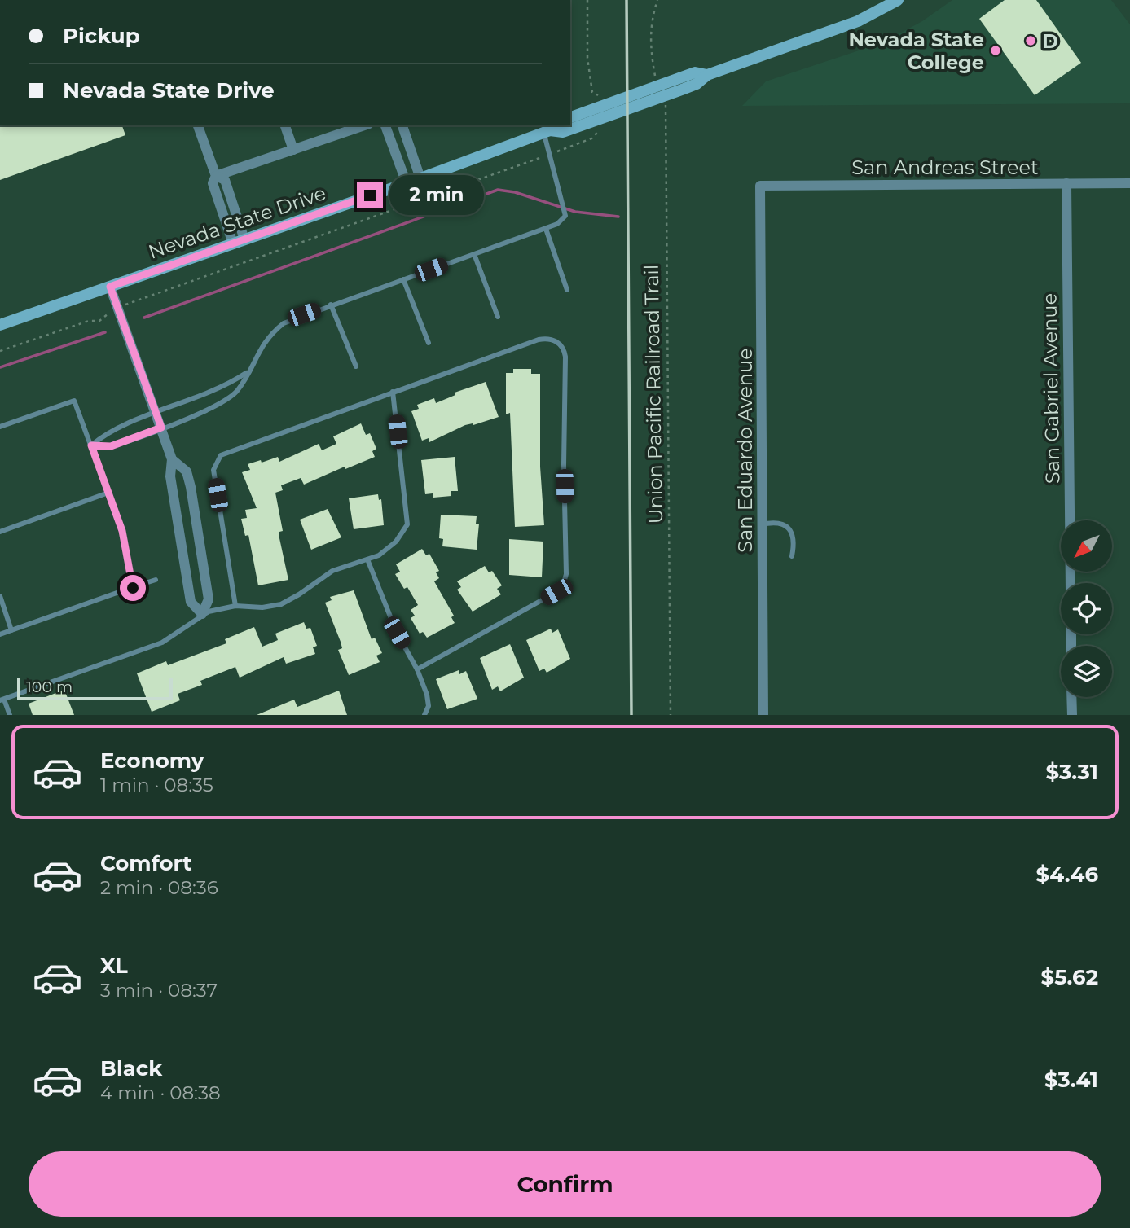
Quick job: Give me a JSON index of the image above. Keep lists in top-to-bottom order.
{
  "streets": {
    "street": [
      "San Andreas Street",
      "Nevada State Drive",
      "San Gabriel Avenue",
      "San Eduardo Avenue"
    ],
    "path": ["Union Pacific Railroad Trail"]
  },
  "crossings": [
    ["San Andreas Street", "San Gabriel Avenue"],
    ["San Andreas Street", "San Eduardo Avenue"],
    ["Nevada State Drive", "Union Pacific Railroad Trail"]
  ],
  "places": ["D", "Nevada State College"],
  "scale_bar": "100 m",
  "north": "bottom left",
  "page": {
    "banner": ["Pickup", "Nevada State Drive"],
    "bubble": "2 min",
    "scale": "100 m",
    "list": [
      {
        "name": "Economy",
        "note": "1 min · 08:35",
        "value": "$3.31"
      },
      {
        "name": "Comfort",
        "note": "2 min · 08:36",
        "value": "$4.46"
      },
      {
        "name": "XL",
        "note": "3 min · 08:37",
        "value": "$5.62"
      },
      {
        "name": "Black",
        "note": "4 min · 08:38",
        "value": "$3.41"
      }
    ],
    "buttons": "Confirm"
  }
}
